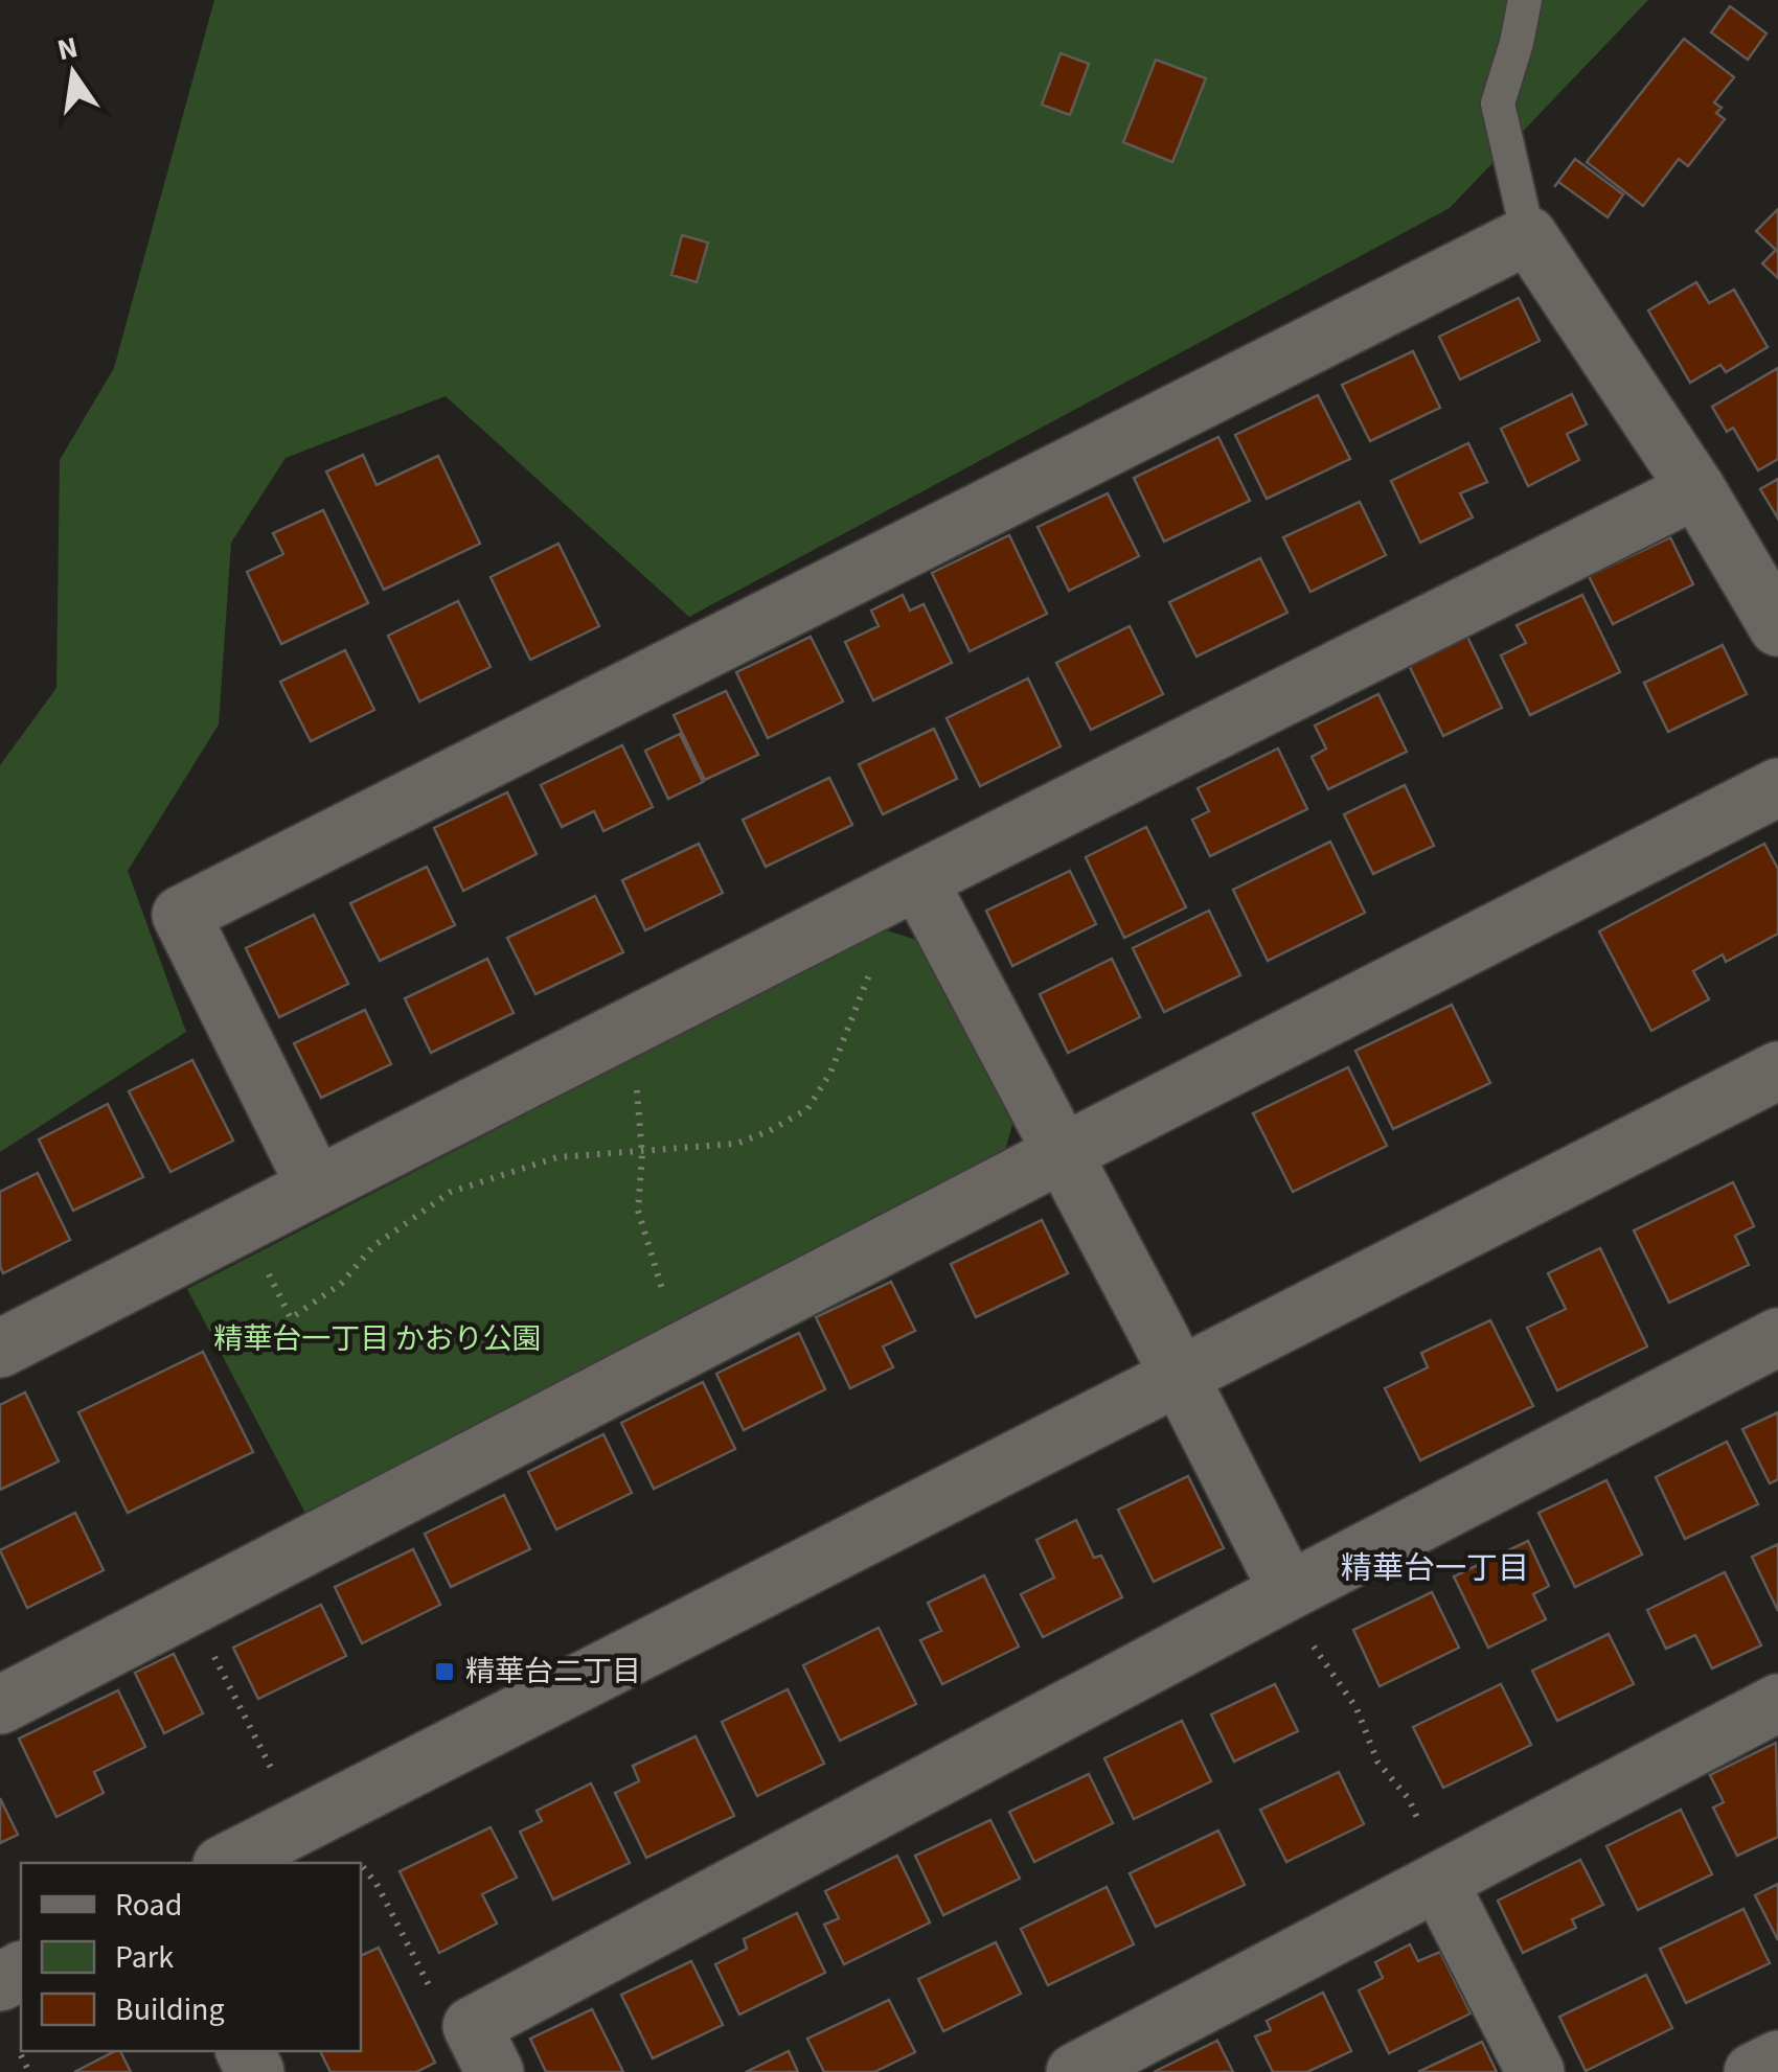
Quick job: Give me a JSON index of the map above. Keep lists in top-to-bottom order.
{
  "districts": ["精華台一丁目"],
  "parks": ["精華台一丁目 かおり公園"],
  "places": {
    "transit": ["精華台二丁目"]
  },
  "legend": ["Road", "Park", "Building"],
  "north": "top"
}
